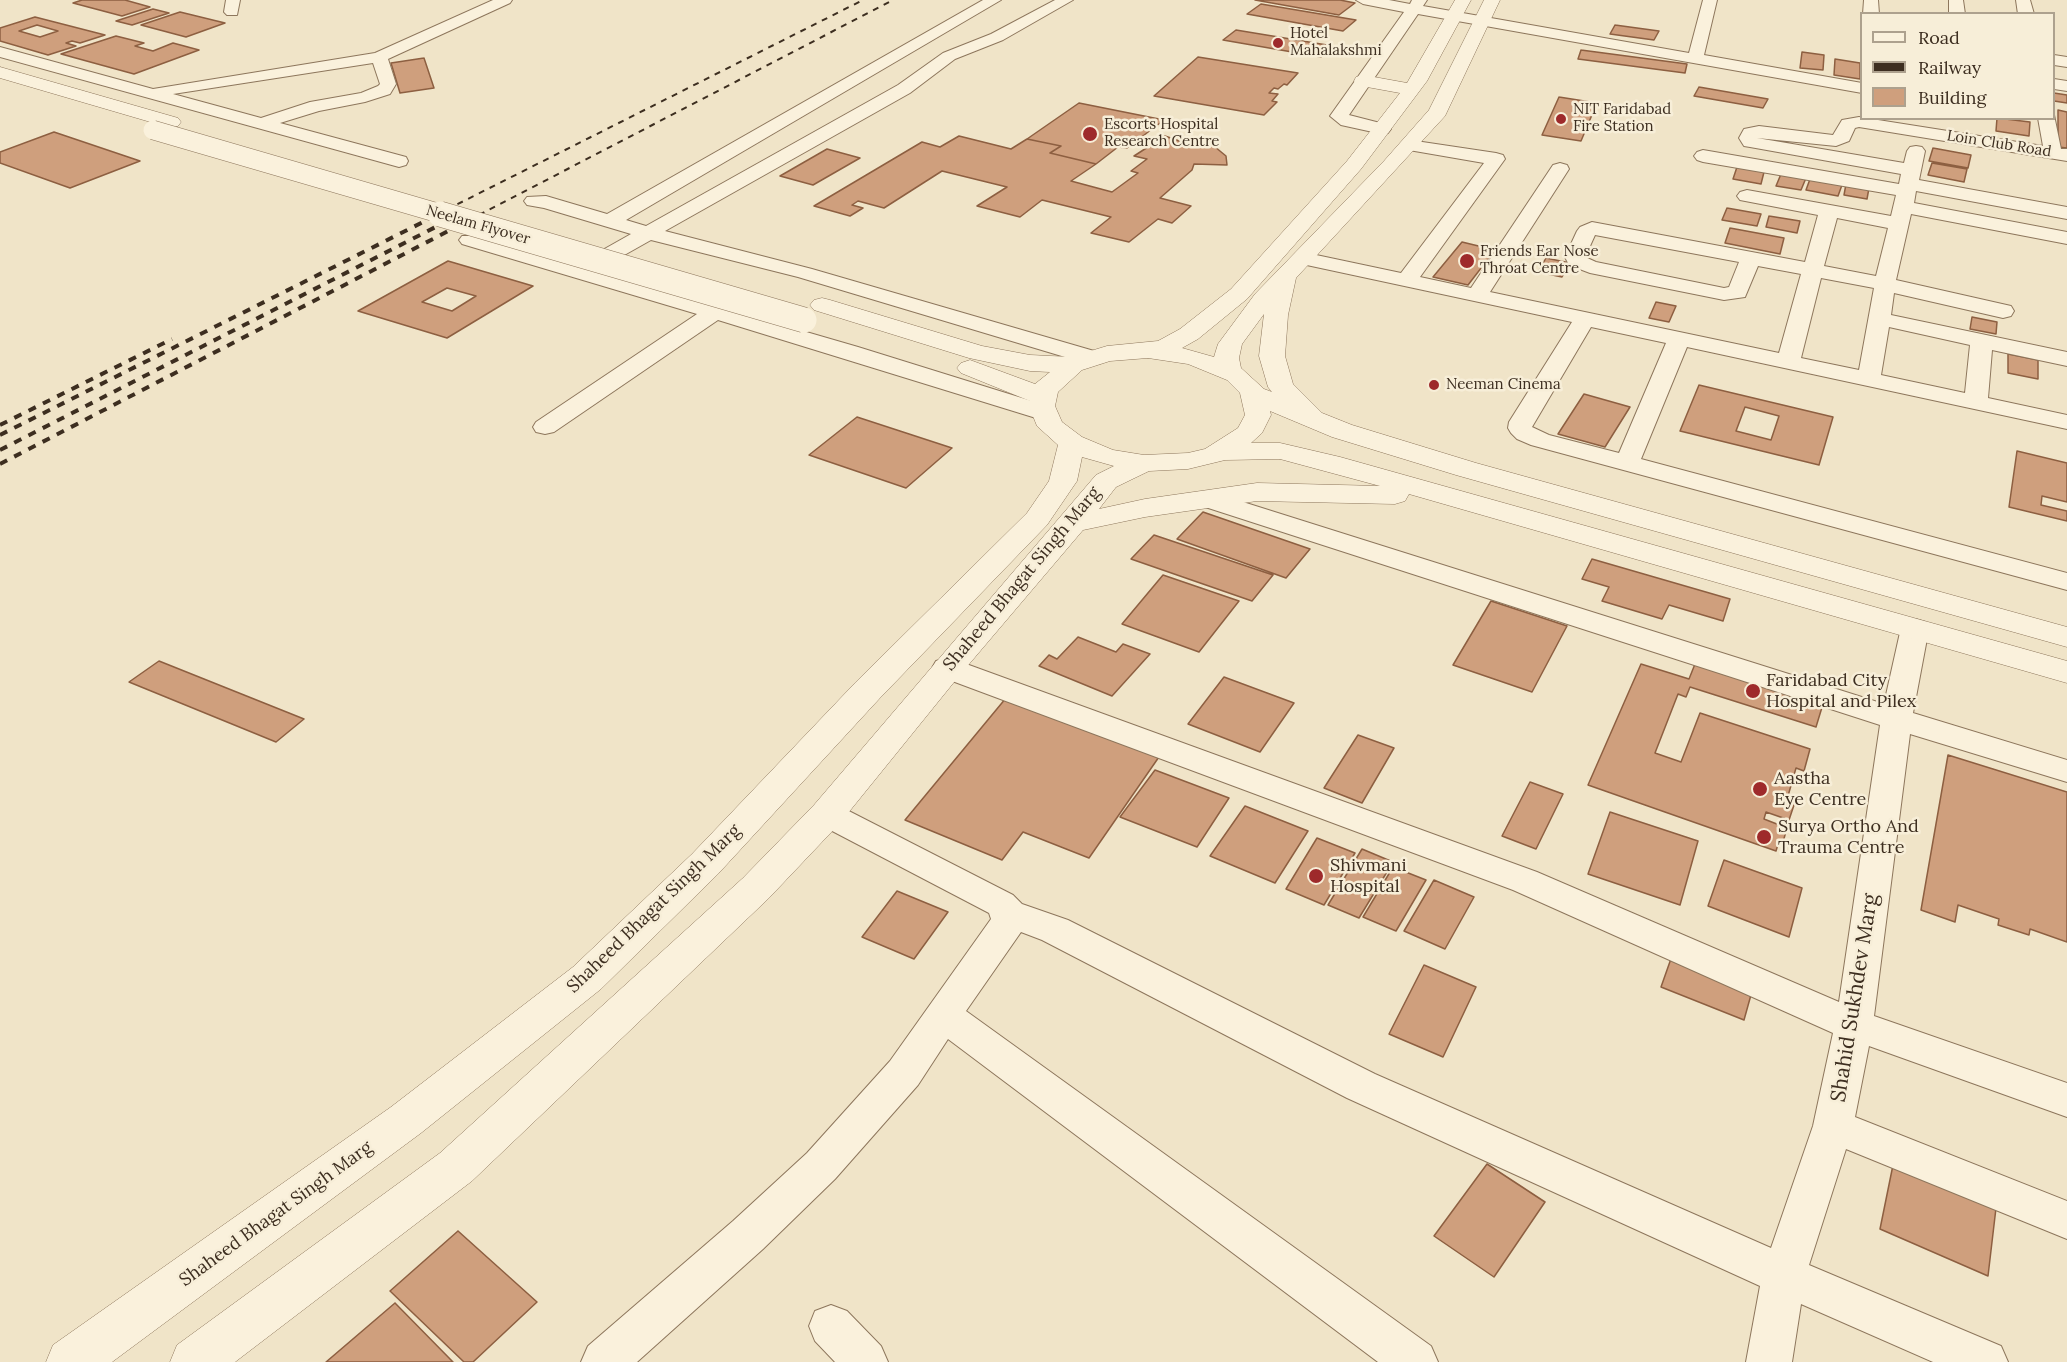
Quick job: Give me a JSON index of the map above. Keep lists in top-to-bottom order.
{
  "streets": {
    "street": [
      "Loin Club Road",
      "Neelam Flyover",
      "Shaheed Bhagat Singh Marg",
      "Shahid Sukhdev Marg"
    ]
  },
  "places": [
    "Hotel Mahalakshmi",
    "NIT Faridabad Fire Station",
    "Escorts Hospital Research Centre",
    "Friends Ear Nose Throat Centre",
    "Neeman Cinema",
    "Faridabad City Hospital and Pilex",
    "Aastha Eye Centre",
    "Surya Ortho And Trauma Centre",
    "Shivmani Hospital"
  ],
  "legend": ["Road", "Railway", "Building"]
}
